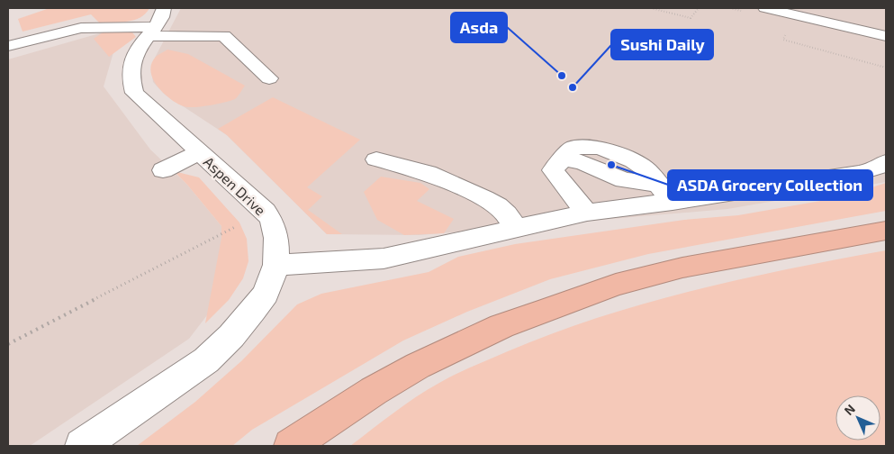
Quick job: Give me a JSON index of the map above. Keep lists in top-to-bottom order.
{
  "streets": {
    "street": ["Aspen Drive"]
  },
  "places": ["Asda", "Sushi Daily", "ASDA Grocery Collection"],
  "north": "top left"
}
